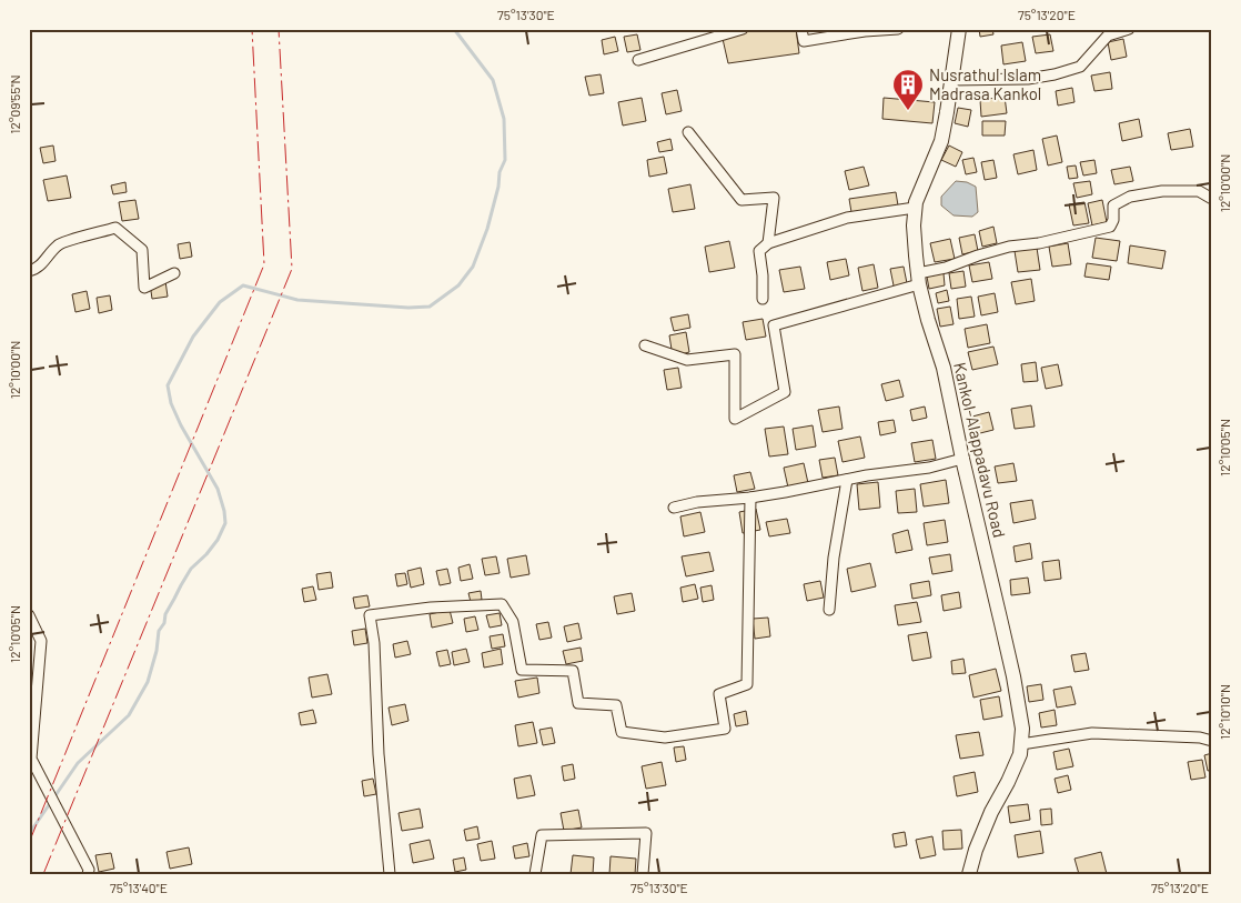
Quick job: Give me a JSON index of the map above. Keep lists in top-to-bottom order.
{
  "streets": {
    "main road": ["Kankol-Alappadavu Road"]
  },
  "places": {
    "building": ["Nusrathul Islam Madrasa Kankol"]
  },
  "coordinates": [
    "75°13'30\"E",
    "75°13'20\"E",
    "12°09'55\"N",
    "12°10'00\"N",
    "12°10'05\"N",
    "12°10'10\"N",
    "75°13'40\"E"
  ]
}
